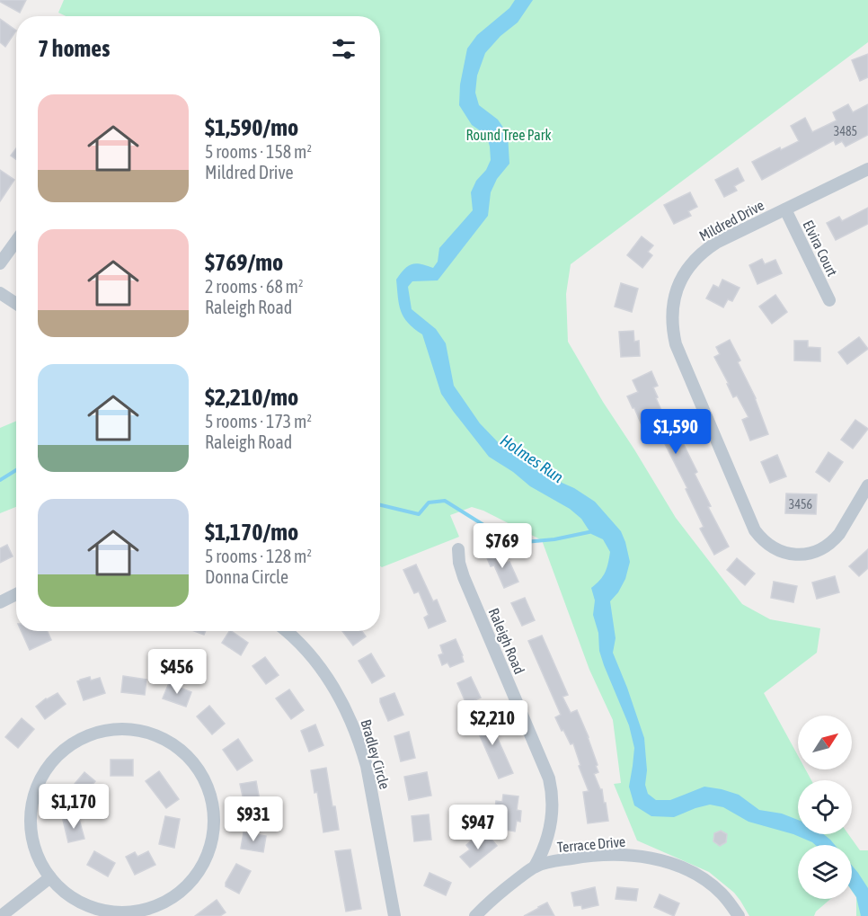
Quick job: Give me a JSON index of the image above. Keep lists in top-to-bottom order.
{
  "streets": {
    "street": [
      "Mildred Drive",
      "Elvira Court",
      "Raleigh Road",
      "Bradley Circle",
      "Terrace Drive"
    ]
  },
  "crossings": [
    ["Mildred Drive", "Elvira Court"],
    ["Raleigh Road", "Terrace Drive"]
  ],
  "water": ["Holmes Run"],
  "parks": ["Round Tree Park"],
  "house_numbers": ["3485", "3456"],
  "north": "top right",
  "page": {
    "heading": "7 homes",
    "list": [
      {
        "name": "$1,590/mo",
        "note": "5 rooms · 158 m² · Mildred Drive"
      },
      {
        "name": "$769/mo",
        "note": "2 rooms · 68 m² · Raleigh Road"
      },
      {
        "name": "$2,210/mo",
        "note": "5 rooms · 173 m² · Raleigh Road"
      },
      {
        "name": "$1,170/mo",
        "note": "5 rooms · 128 m² · Donna Circle"
      }
    ],
    "price": [
      "$1,590",
      "$769",
      "$456",
      "$2,210",
      "$1,170",
      "$931",
      "$947"
    ]
  }
}
